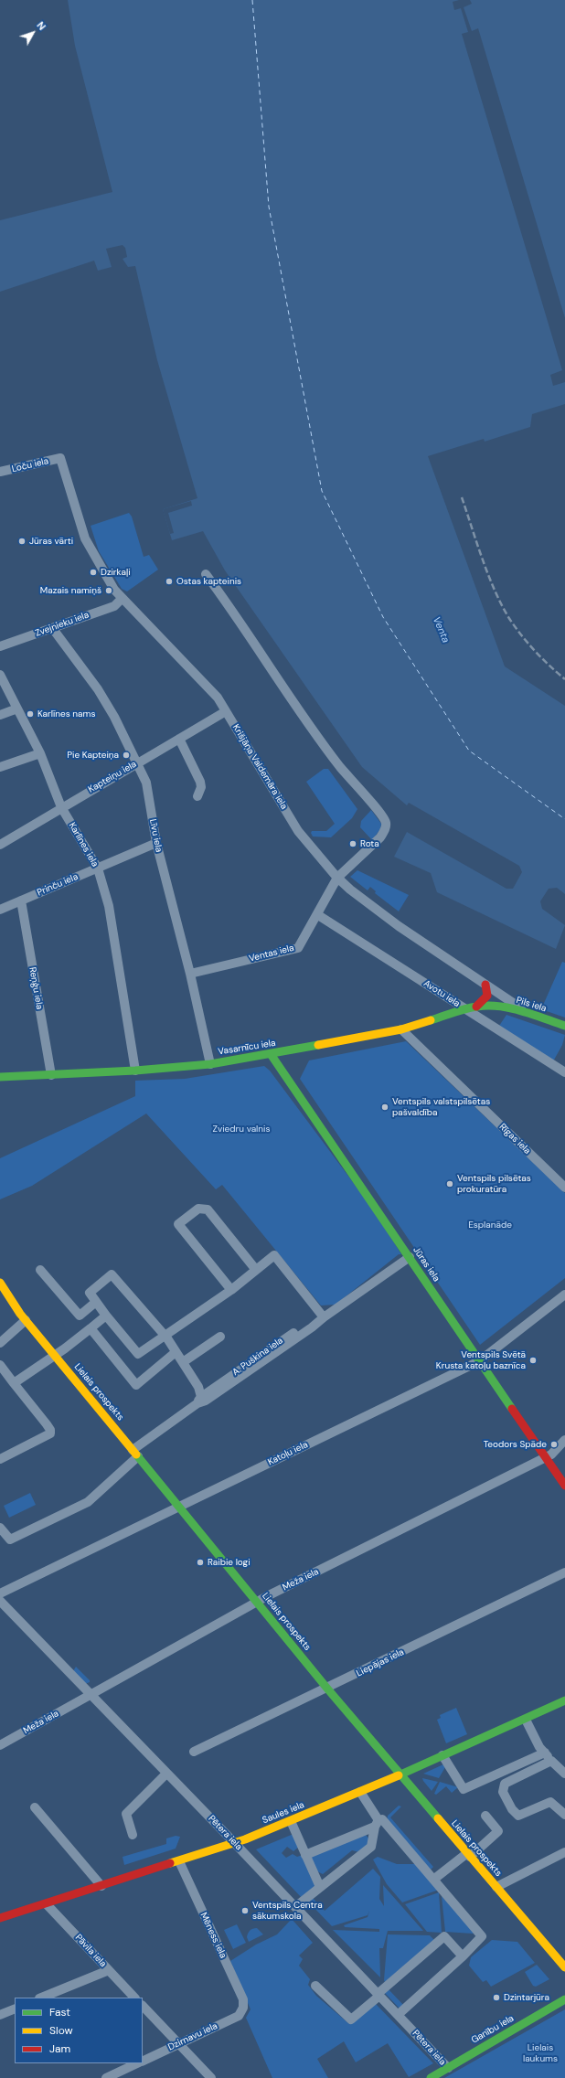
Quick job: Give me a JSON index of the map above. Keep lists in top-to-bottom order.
{
  "streets": {
    "street": [
      "Loču iela",
      "Zvejnieku iela",
      "Krišjāņa Valdemāra iela",
      "Kapteiņu iela",
      "Līvu iela",
      "Karlīnes iela",
      "Prinču iela",
      "Ventas iela",
      "Reņģu iela",
      "Avotu iela",
      "Pils iela",
      "Vasarnīcu iela",
      "Rīgas iela",
      "Jūras iela",
      "A. Puškina iela",
      "Lielais prospekts",
      "Katoļu iela",
      "Meža iela",
      "Liepājas iela",
      "Saules iela",
      "Pētera iela",
      "Mēness iela",
      "Pāvila iela",
      "Ganību iela",
      "Dzirnavu iela"
    ]
  },
  "crossings": [
    ["Loču iela", "Krišjāņa Valdemāra iela"],
    ["Zvejnieku iela", "Krišjāņa Valdemāra iela"],
    ["Zvejnieku iela", "Līvu iela"],
    ["Krišjāņa Valdemāra iela", "Kapteiņu iela"],
    ["Krišjāņa Valdemāra iela", "Ventas iela"],
    ["Krišjāņa Valdemāra iela", "Pils iela"],
    ["Kapteiņu iela", "Līvu iela"],
    ["Kapteiņu iela", "Karlīnes iela"],
    ["Līvu iela", "Prinču iela"],
    ["Līvu iela", "Ventas iela"],
    ["Līvu iela", "Vasarnīcu iela"],
    ["Karlīnes iela", "Prinču iela"],
    ["Karlīnes iela", "Vasarnīcu iela"],
    ["Prinču iela", "Reņģu iela"],
    ["Ventas iela", "Avotu iela"],
    ["Reņģu iela", "Vasarnīcu iela"],
    ["Avotu iela", "Vasarnīcu iela"],
    ["Pils iela", "Vasarnīcu iela"],
    ["Vasarnīcu iela", "Rīgas iela"],
    ["Vasarnīcu iela", "Jūras iela"],
    ["Jūras iela", "A. Puškina iela"],
    ["Jūras iela", "Katoļu iela"],
    ["Jūras iela", "Meža iela"],
    ["A. Puškina iela", "Lielais prospekts"],
    ["Lielais prospekts", "Katoļu iela"],
    ["Lielais prospekts", "Meža iela"],
    ["Lielais prospekts", "Liepājas iela"],
    ["Lielais prospekts", "Saules iela"],
    ["Meža iela", "Pētera iela"],
    ["Saules iela", "Pētera iela"],
    ["Saules iela", "Mēness iela"],
    ["Saules iela", "Pāvila iela"],
    ["Pētera iela", "Ganību iela"],
    ["Mēness iela", "Dzirnavu iela"]
  ],
  "water": ["Venta"],
  "parks": ["Zviedru valnis", "Esplanāde", "Lielais laukums"],
  "places": [
    "Jūras vārti",
    "Dzirkaļi",
    "Ostas kapteinis",
    "Mazais namiņš",
    "Karlīnes nams",
    "Pie Kapteiņa",
    "Rota",
    "Ventspils valstspilsētas pašvaldība",
    "Ventspils pilsētas prokuratūra",
    "Ventspils Svētā Krusta katoļu baznīca",
    "Teodors Spāde",
    "Raibie logi",
    "Ventspils Centra sākumskola",
    "Dzintarjūra"
  ],
  "legend": ["Fast", "Slow", "Jam"],
  "north": "top right"
}
